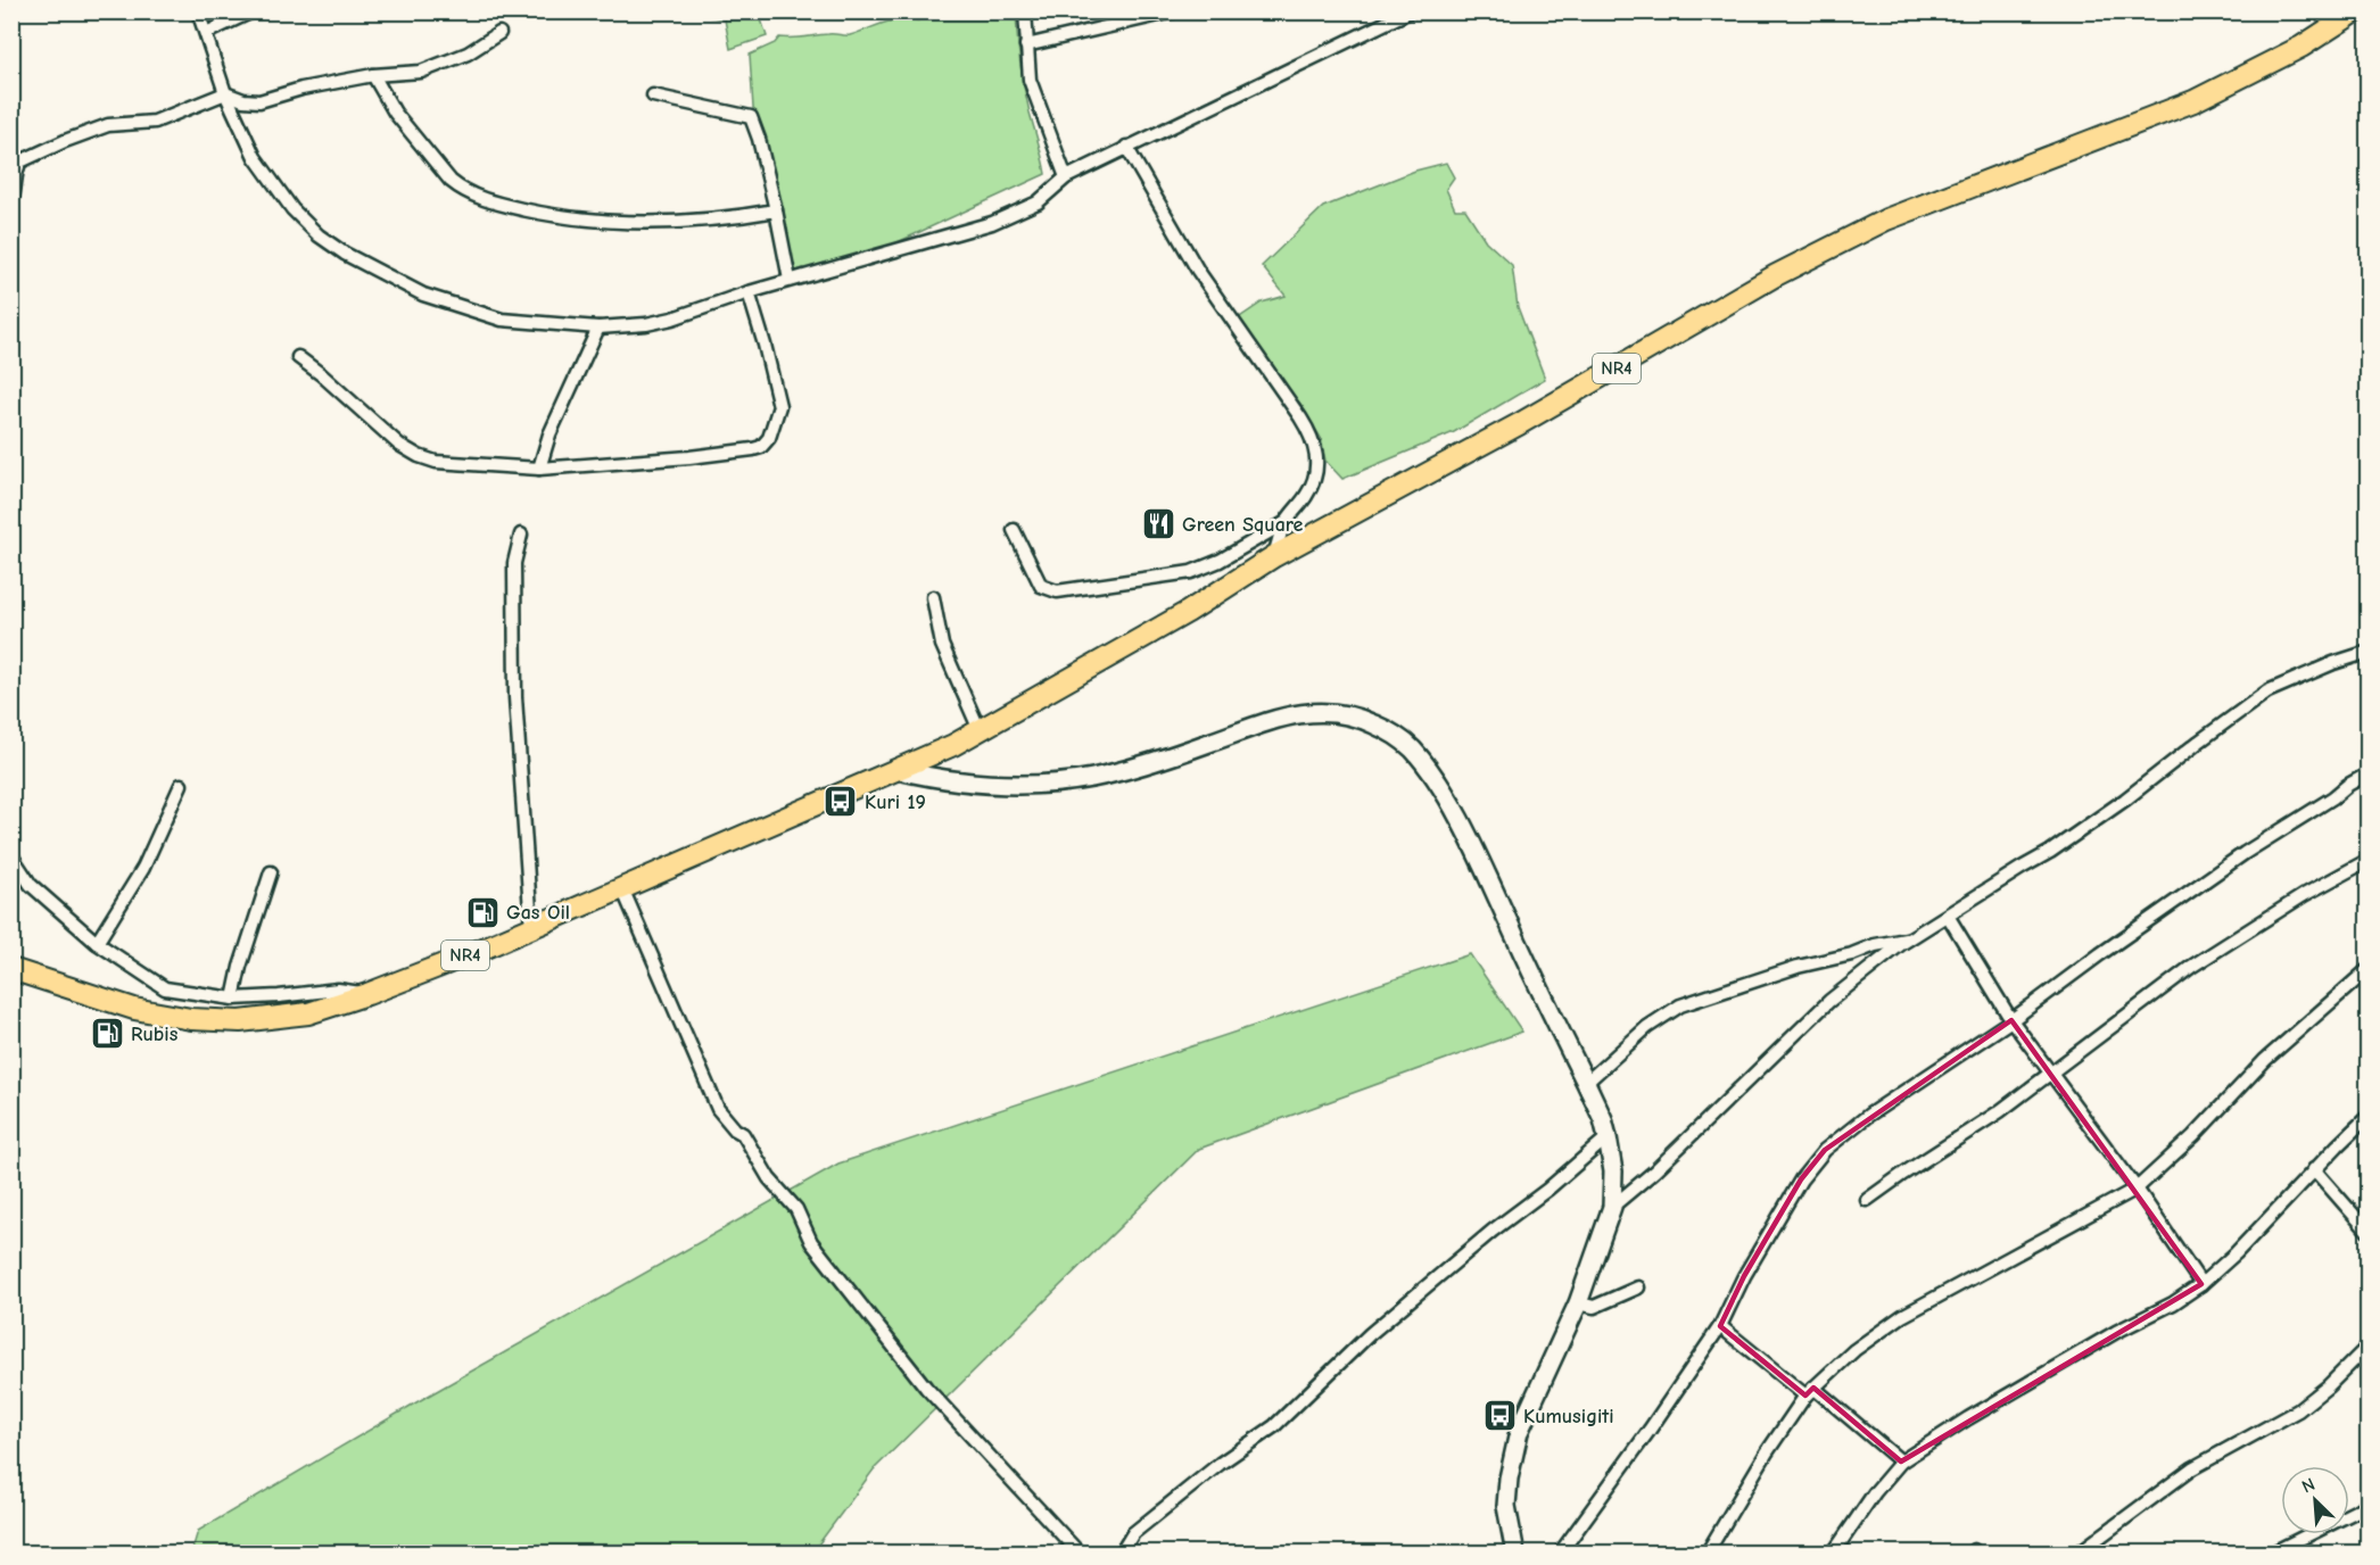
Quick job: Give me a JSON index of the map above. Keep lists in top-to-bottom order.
{
  "streets": {
    "highway": ["NR4"]
  },
  "places": {
    "restaurant": ["Green Square"],
    "bus stop": ["Kuri 19", "Kumusigiti"],
    "fuel station": ["Gas Oil", "Rubis"]
  },
  "north": "top left"
}
